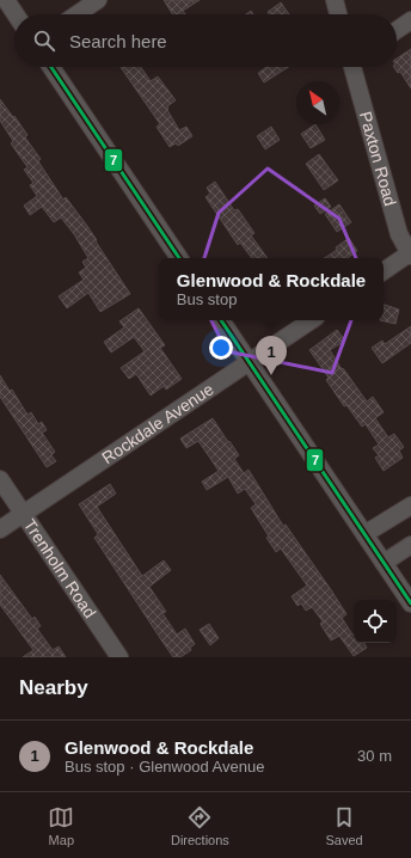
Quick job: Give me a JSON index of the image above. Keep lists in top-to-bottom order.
{
  "streets": {
    "street": ["Paxton Road", "Rockdale Avenue", "Trenholm Road"]
  },
  "crossings": [
    ["Rockdale Avenue", "Trenholm Road"]
  ],
  "lines": ["transit line 7"],
  "north": "top left",
  "page": {
    "search": "Search here",
    "popup": ["Glenwood & Rockdale", "Bus stop"],
    "pins": "1",
    "heading": "Nearby",
    "list": [
      {
        "mark": "1",
        "name": "Glenwood & Rockdale",
        "note": "Bus stop · Glenwood Avenue",
        "value": "30 m"
      }
    ],
    "nav": ["Map", "Directions", "Saved"]
  }
}
